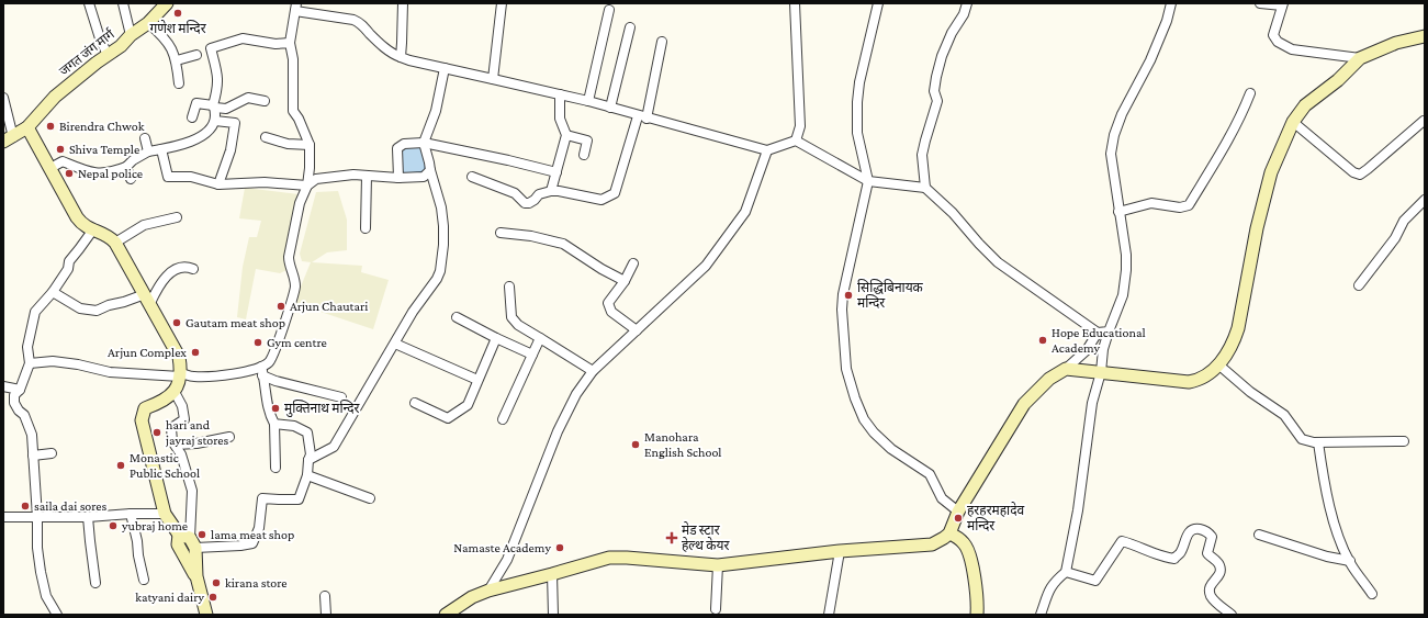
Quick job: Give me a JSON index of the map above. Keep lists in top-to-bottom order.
{
  "streets": {
    "main road": ["जगत जंग मार्ग"]
  },
  "places": {
    "other": [
      "गणेश मन्दिर",
      "Birendra Chwok",
      "Shiva Temple",
      "Nepal police",
      "सिद्धिबिनायक मन्दिर",
      "Arjun Chautari",
      "Gautam meat shop",
      "Hope Educational Academy",
      "Gym centre",
      "Arjun Complex",
      "मुक्तिनाथ मन्दिर",
      "hari and jayraj stores",
      "Manohara English School",
      "Monastic Public School",
      "saila dai sores",
      "हरहरमहादेव मन्दिर",
      "yubraj home",
      "lama meat shop",
      "Namaste Academy",
      "kirana store",
      "katyani dairy"
    ],
    "health": ["मेड स्टार हेल्थ केयर"]
  }
}
